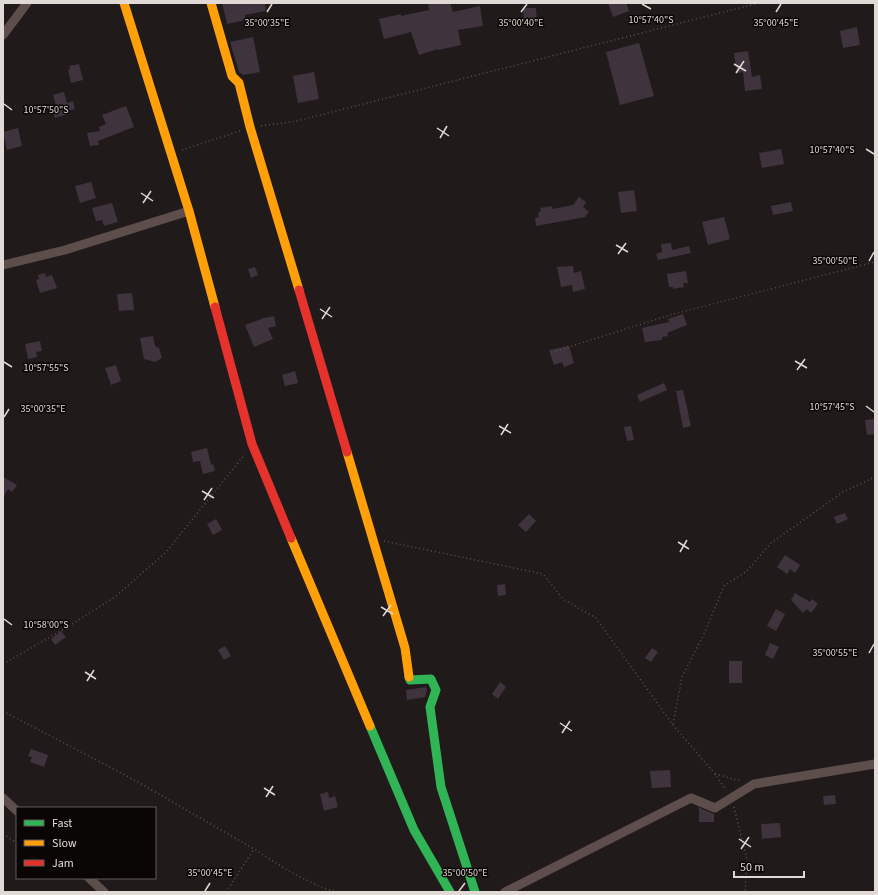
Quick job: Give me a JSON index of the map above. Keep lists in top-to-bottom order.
{
  "legend": ["Fast", "Slow", "Jam"],
  "scale_bar": "50 m",
  "coordinates": [
    "10°57'40\"S",
    "35°00'35\"E",
    "35°00'40\"E",
    "35°00'45\"E",
    "10°57'50\"S",
    "35°00'50\"E",
    "10°57'55\"S",
    "10°57'45\"S",
    "10°58'00\"S",
    "35°00'55\"E"
  ]
}
